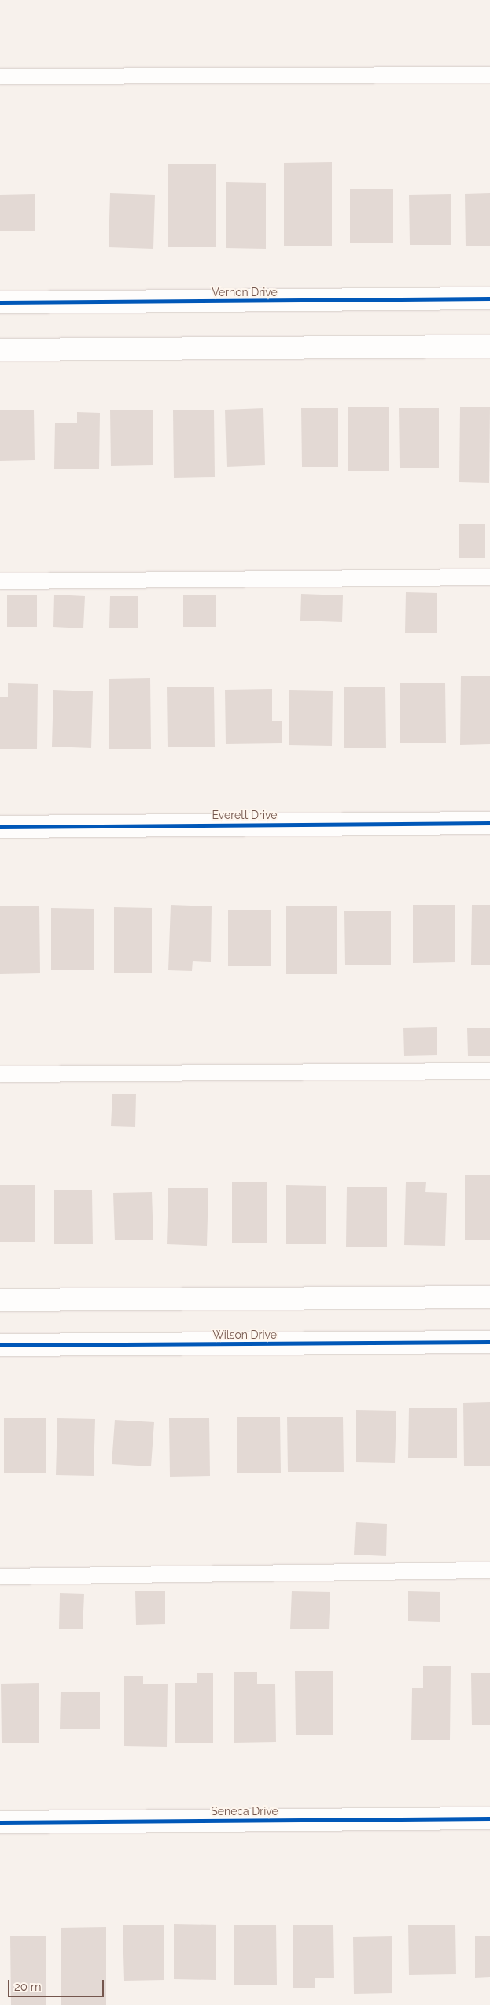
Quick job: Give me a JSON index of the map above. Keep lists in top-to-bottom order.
{
  "streets": {
    "street": [
      "Vernon Drive",
      "Everett Drive",
      "Wilson Drive",
      "Seneca Drive"
    ]
  },
  "scale_bar": "20 m"
}
